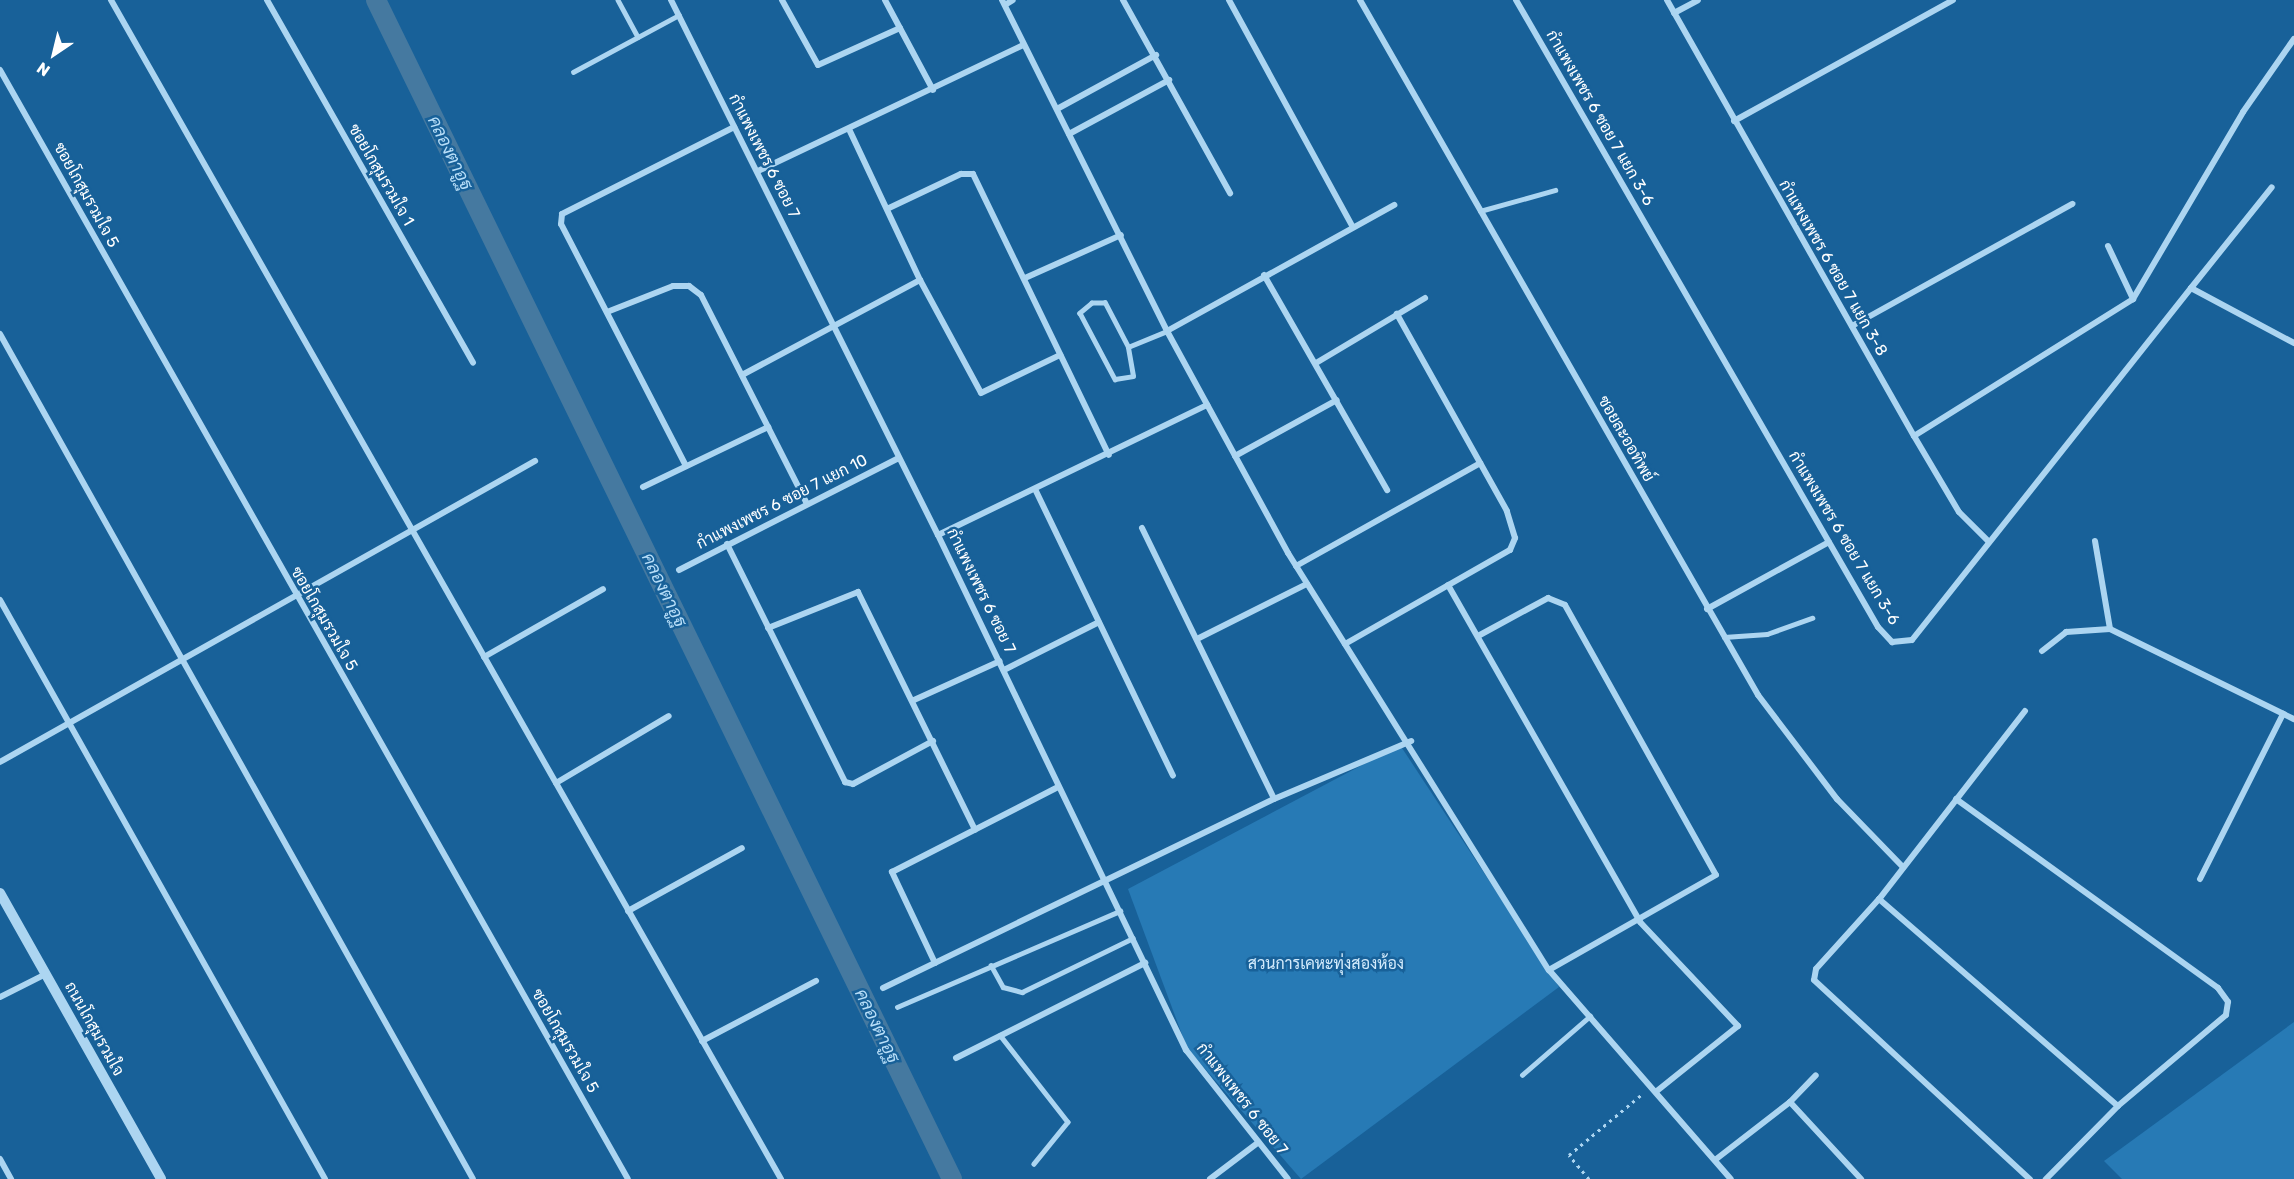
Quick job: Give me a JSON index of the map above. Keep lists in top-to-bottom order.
{
  "streets": {
    "street": [
      "กำแพงเพชร 6 ซอย 7 แยก 3-6",
      "กำแพงเพชร 6 ซอย 7",
      "ซอยโกสุมรวมใจ 1",
      "ซอยโกสุมรวมใจ 5",
      "กำแพงเพชร 6 ซอย 7 แยก 3-8",
      "ซอยละออทิพย์",
      "กำแพงเพชร 6 ซอย 7 แยก 10",
      "ถนนโกสุมรวมใจ"
    ]
  },
  "crossings": [
    ["กำแพงเพชร 6 ซอย 7 แยก 3-6", "กำแพงเพชร 6 ซอย 7 แยก 3-8"],
    ["กำแพงเพชร 6 ซอย 7", "กำแพงเพชร 6 ซอย 7 แยก 10"]
  ],
  "water": ["คลองตาอูฐ"],
  "parks": ["สวนการเคหะทุ่งสองห้อง"],
  "north": "bottom left"
}
